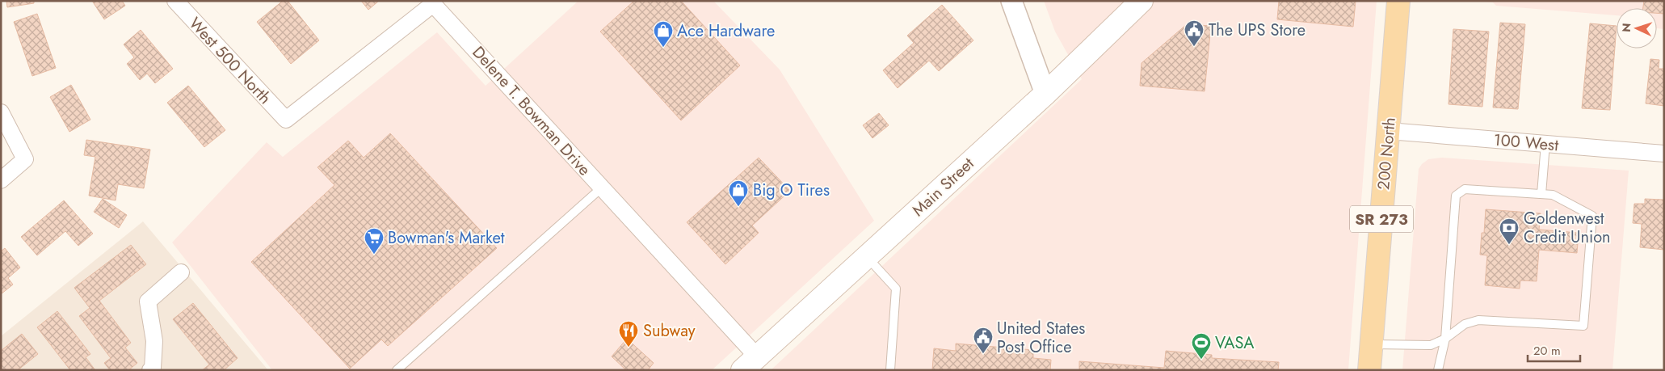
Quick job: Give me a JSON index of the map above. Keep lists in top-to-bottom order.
{
  "streets": {
    "main road": ["200 North", "Main Street", "SR 273"],
    "street": ["West 500 North", "Delene T. Bowman Drive", "100 West"]
  },
  "crossings": [
    ["West 500 North", "Delene T. Bowman Drive"],
    ["Delene T. Bowman Drive", "Main Street"],
    ["100 West", "200 North"],
    ["200 North", "SR 273"]
  ],
  "places": {
    "public building": ["The UPS Store", "United States Post Office"],
    "shop": ["Ace Hardware", "Big O Tires"],
    "bank": ["Goldenwest Credit Union"],
    "supermarket": ["Bowman's Market"],
    "restaurant": ["Subway"],
    "sports": ["VASA"]
  },
  "scale_bar": "20 m",
  "north": "left"
}
